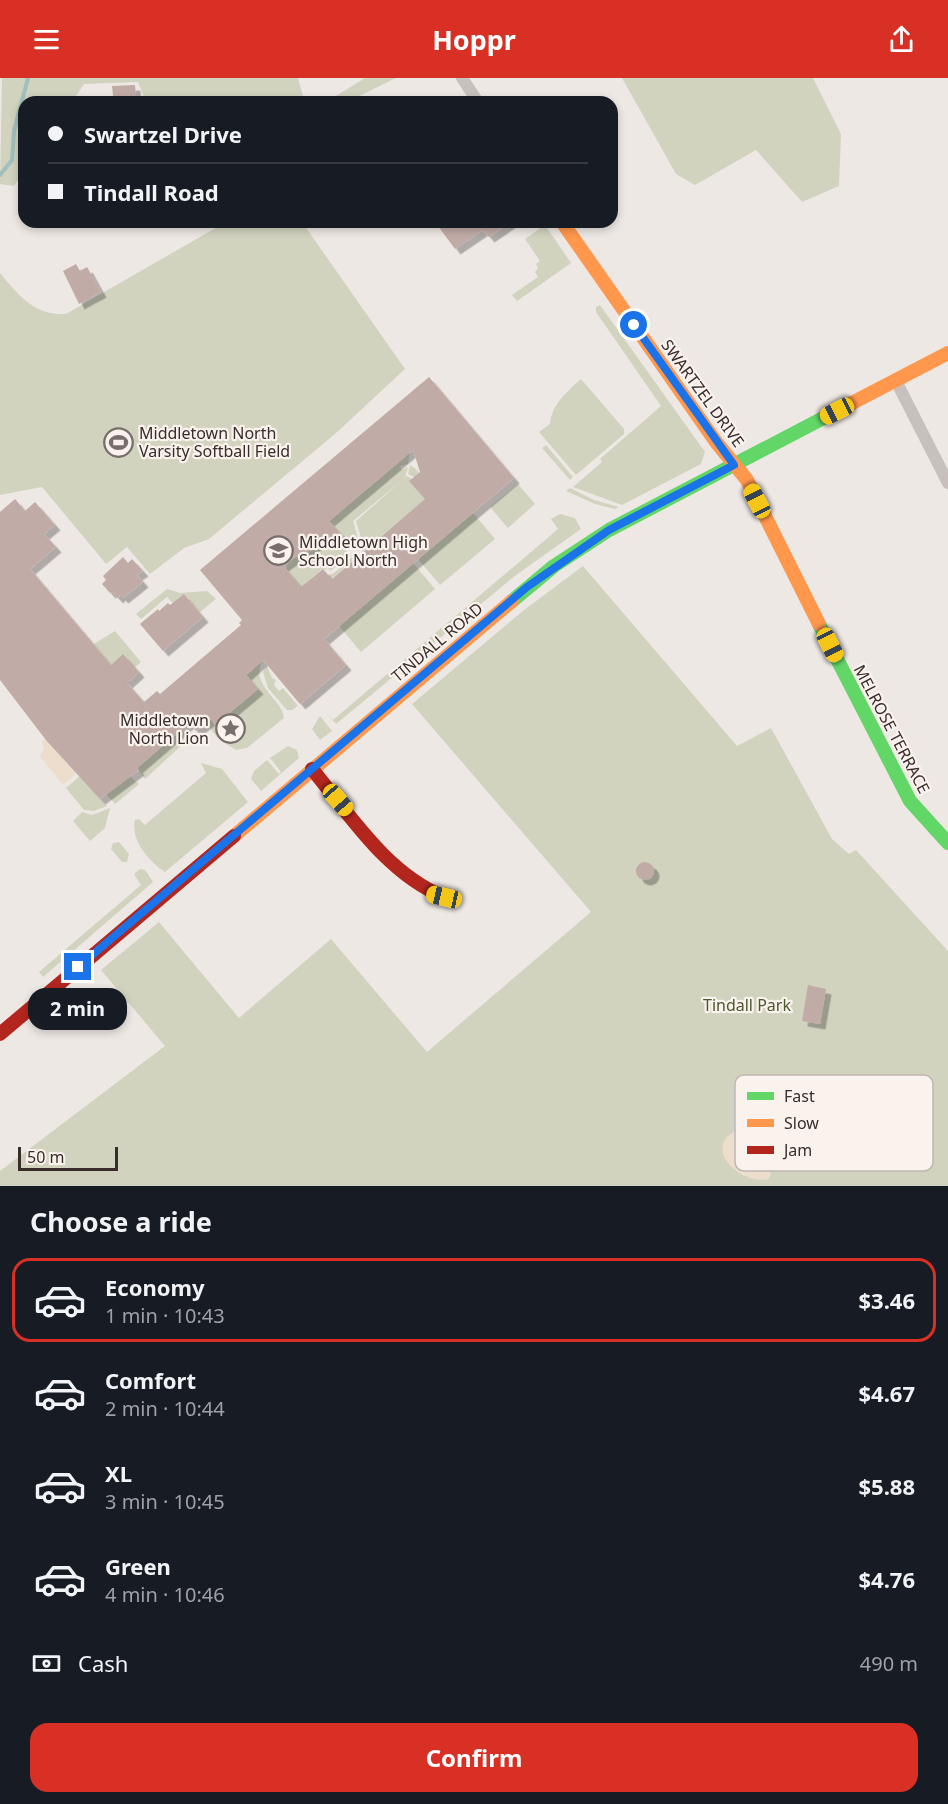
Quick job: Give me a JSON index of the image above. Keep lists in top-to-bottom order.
{
  "streets": {
    "street": ["SWARTZEL DRIVE", "TINDALL ROAD", "MELROSE TERRACE"]
  },
  "crossings": [
    ["SWARTZEL DRIVE", "TINDALL ROAD"],
    ["SWARTZEL DRIVE", "MELROSE TERRACE"],
    ["TINDALL ROAD", "MELROSE TERRACE"]
  ],
  "parks": ["Tindall Park"],
  "places": {
    "sports": ["Middletown North Varsity Softball Field"],
    "school or university": ["Middletown High School North"],
    "place": ["Middletown North Lion"]
  },
  "legend": ["Fast", "Slow", "Jam"],
  "scale_bar": "50 m",
  "page": {
    "header": "Hoppr",
    "banner": ["Swartzel Drive", "Tindall Road"],
    "bubble": "2 min",
    "scale": "50 m",
    "heading": "Choose a ride",
    "list": [
      {
        "name": "Economy",
        "note": "1 min · 10:43",
        "value": "$3.46"
      },
      {
        "name": "Comfort",
        "note": "2 min · 10:44",
        "value": "$4.67"
      },
      {
        "name": "XL",
        "note": "3 min · 10:45",
        "value": "$5.88"
      },
      {
        "name": "Green",
        "note": "4 min · 10:46",
        "value": "$4.76"
      }
    ],
    "pay": ["Cash", "490 m"],
    "buttons": "Confirm"
  }
}
